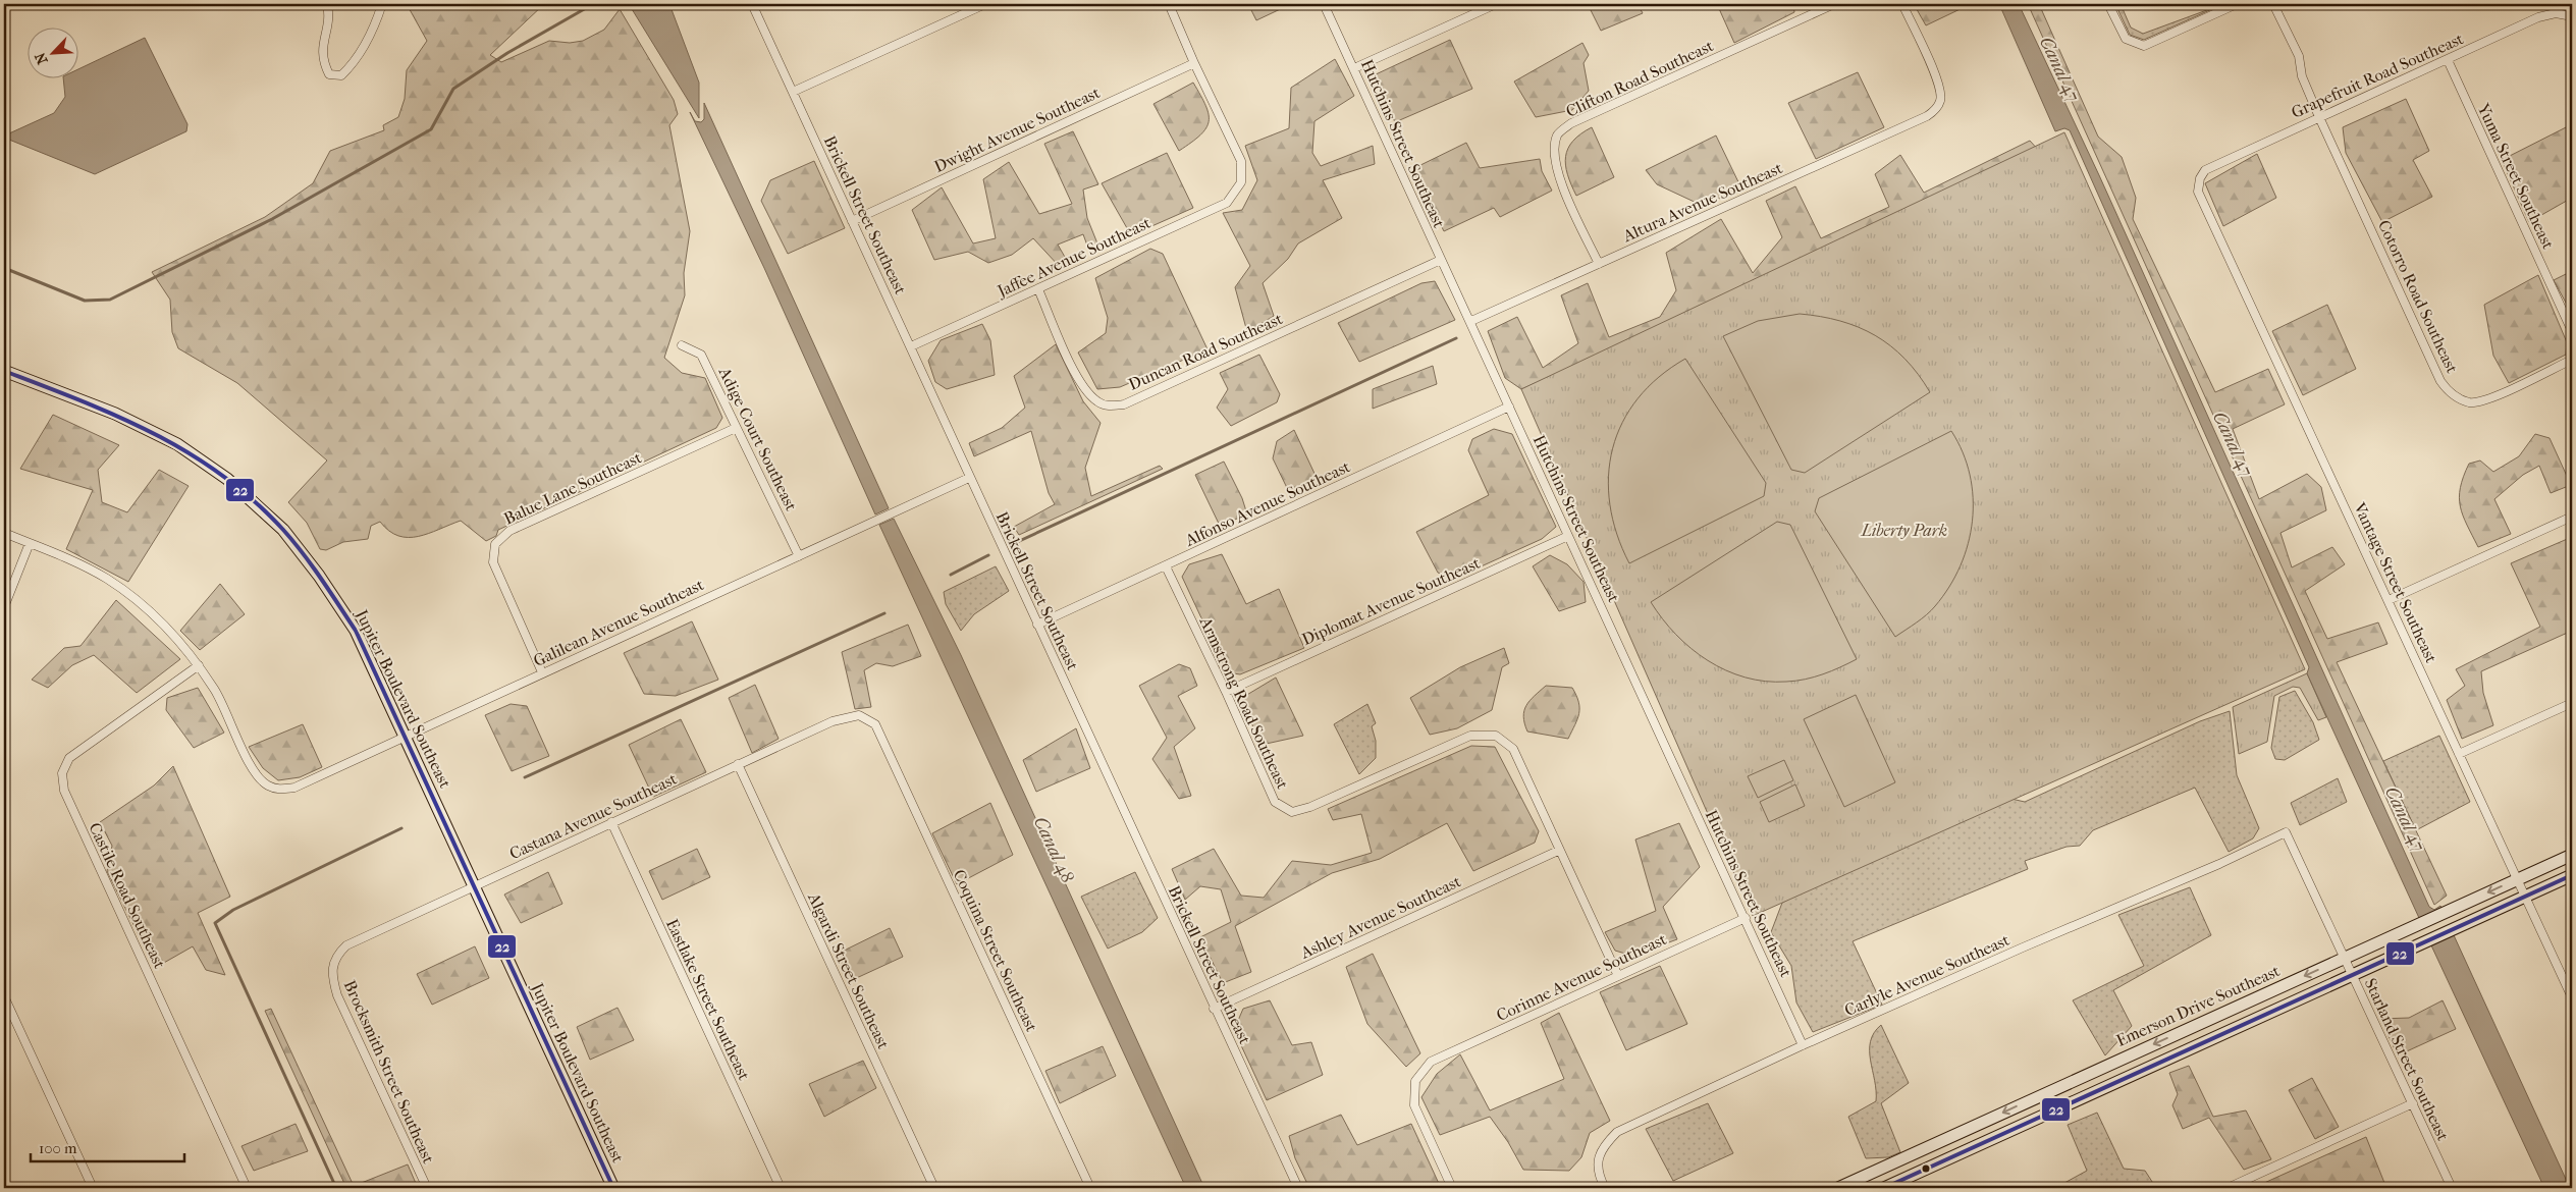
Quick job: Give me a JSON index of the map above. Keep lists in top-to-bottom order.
{
  "streets": {
    "street": [
      "Grapefruit Road Southeast",
      "Clifton Road Southeast",
      "Dwight Avenue Southeast",
      "Hutchins Street Southeast",
      "Yuma Street Southeast",
      "Altura Avenue Southeast",
      "Brickell Street Southeast",
      "Jaffee Avenue Southeast",
      "Cotorro Road Southeast",
      "Duncan Road Southeast",
      "Adige Court Southeast",
      "Balue Lane Southeast",
      "Alfonso Avenue Southeast",
      "Vantage Street Southeast",
      "Diplomat Avenue Southeast",
      "Galilean Avenue Southeast",
      "Jupiter Boulevard Southeast",
      "Armstrong Road Southeast",
      "Castana Avenue Southeast",
      "Castile Road Southeast",
      "Ashley Avenue Southeast",
      "Coquina Street Southeast",
      "Algardi Street Southeast",
      "Carlyle Avenue Southeast",
      "Corinne Avenue Southeast",
      "Eastlake Street Southeast",
      "Emerson Drive Southeast",
      "Starland Street Southeast",
      "Brocksmith Street Southeast"
    ]
  },
  "crossings": [
    ["Grapefruit Road Southeast", "Yuma Street Southeast"],
    ["Grapefruit Road Southeast", "Cotorro Road Southeast"],
    ["Grapefruit Road Southeast", "Vantage Street Southeast"],
    ["Clifton Road Southeast", "Altura Avenue Southeast"],
    ["Dwight Avenue Southeast", "Brickell Street Southeast"],
    ["Dwight Avenue Southeast", "Jaffee Avenue Southeast"],
    ["Hutchins Street Southeast", "Altura Avenue Southeast"],
    ["Hutchins Street Southeast", "Duncan Road Southeast"],
    ["Hutchins Street Southeast", "Alfonso Avenue Southeast"],
    ["Hutchins Street Southeast", "Diplomat Avenue Southeast"],
    ["Hutchins Street Southeast", "Carlyle Avenue Southeast"],
    ["Hutchins Street Southeast", "Corinne Avenue Southeast"],
    ["Brickell Street Southeast", "Jaffee Avenue Southeast"],
    ["Brickell Street Southeast", "Alfonso Avenue Southeast"],
    ["Brickell Street Southeast", "Galilean Avenue Southeast"],
    ["Brickell Street Southeast", "Ashley Avenue Southeast"],
    ["Jaffee Avenue Southeast", "Duncan Road Southeast"],
    ["Adige Court Southeast", "Balue Lane Southeast"],
    ["Adige Court Southeast", "Galilean Avenue Southeast"],
    ["Balue Lane Southeast", "Galilean Avenue Southeast"],
    ["Alfonso Avenue Southeast", "Armstrong Road Southeast"],
    ["Vantage Street Southeast", "Emerson Drive Southeast"],
    ["Diplomat Avenue Southeast", "Armstrong Road Southeast"],
    ["Galilean Avenue Southeast", "Jupiter Boulevard Southeast"],
    ["Galilean Avenue Southeast", "Castile Road Southeast"],
    ["Jupiter Boulevard Southeast", "Castana Avenue Southeast"],
    ["Armstrong Road Southeast", "Ashley Avenue Southeast"],
    ["Armstrong Road Southeast", "Corinne Avenue Southeast"],
    ["Castana Avenue Southeast", "Coquina Street Southeast"],
    ["Castana Avenue Southeast", "Algardi Street Southeast"],
    ["Castana Avenue Southeast", "Eastlake Street Southeast"],
    ["Castana Avenue Southeast", "Brocksmith Street Southeast"],
    ["Carlyle Avenue Southeast", "Starland Street Southeast"],
    ["Emerson Drive Southeast", "Starland Street Southeast"]
  ],
  "water": ["Canal 47", "Canal 48"],
  "parks": ["Liberty Park"],
  "lines": ["transit line 22"],
  "scale_bar": "100 m",
  "north": "bottom left"
}
